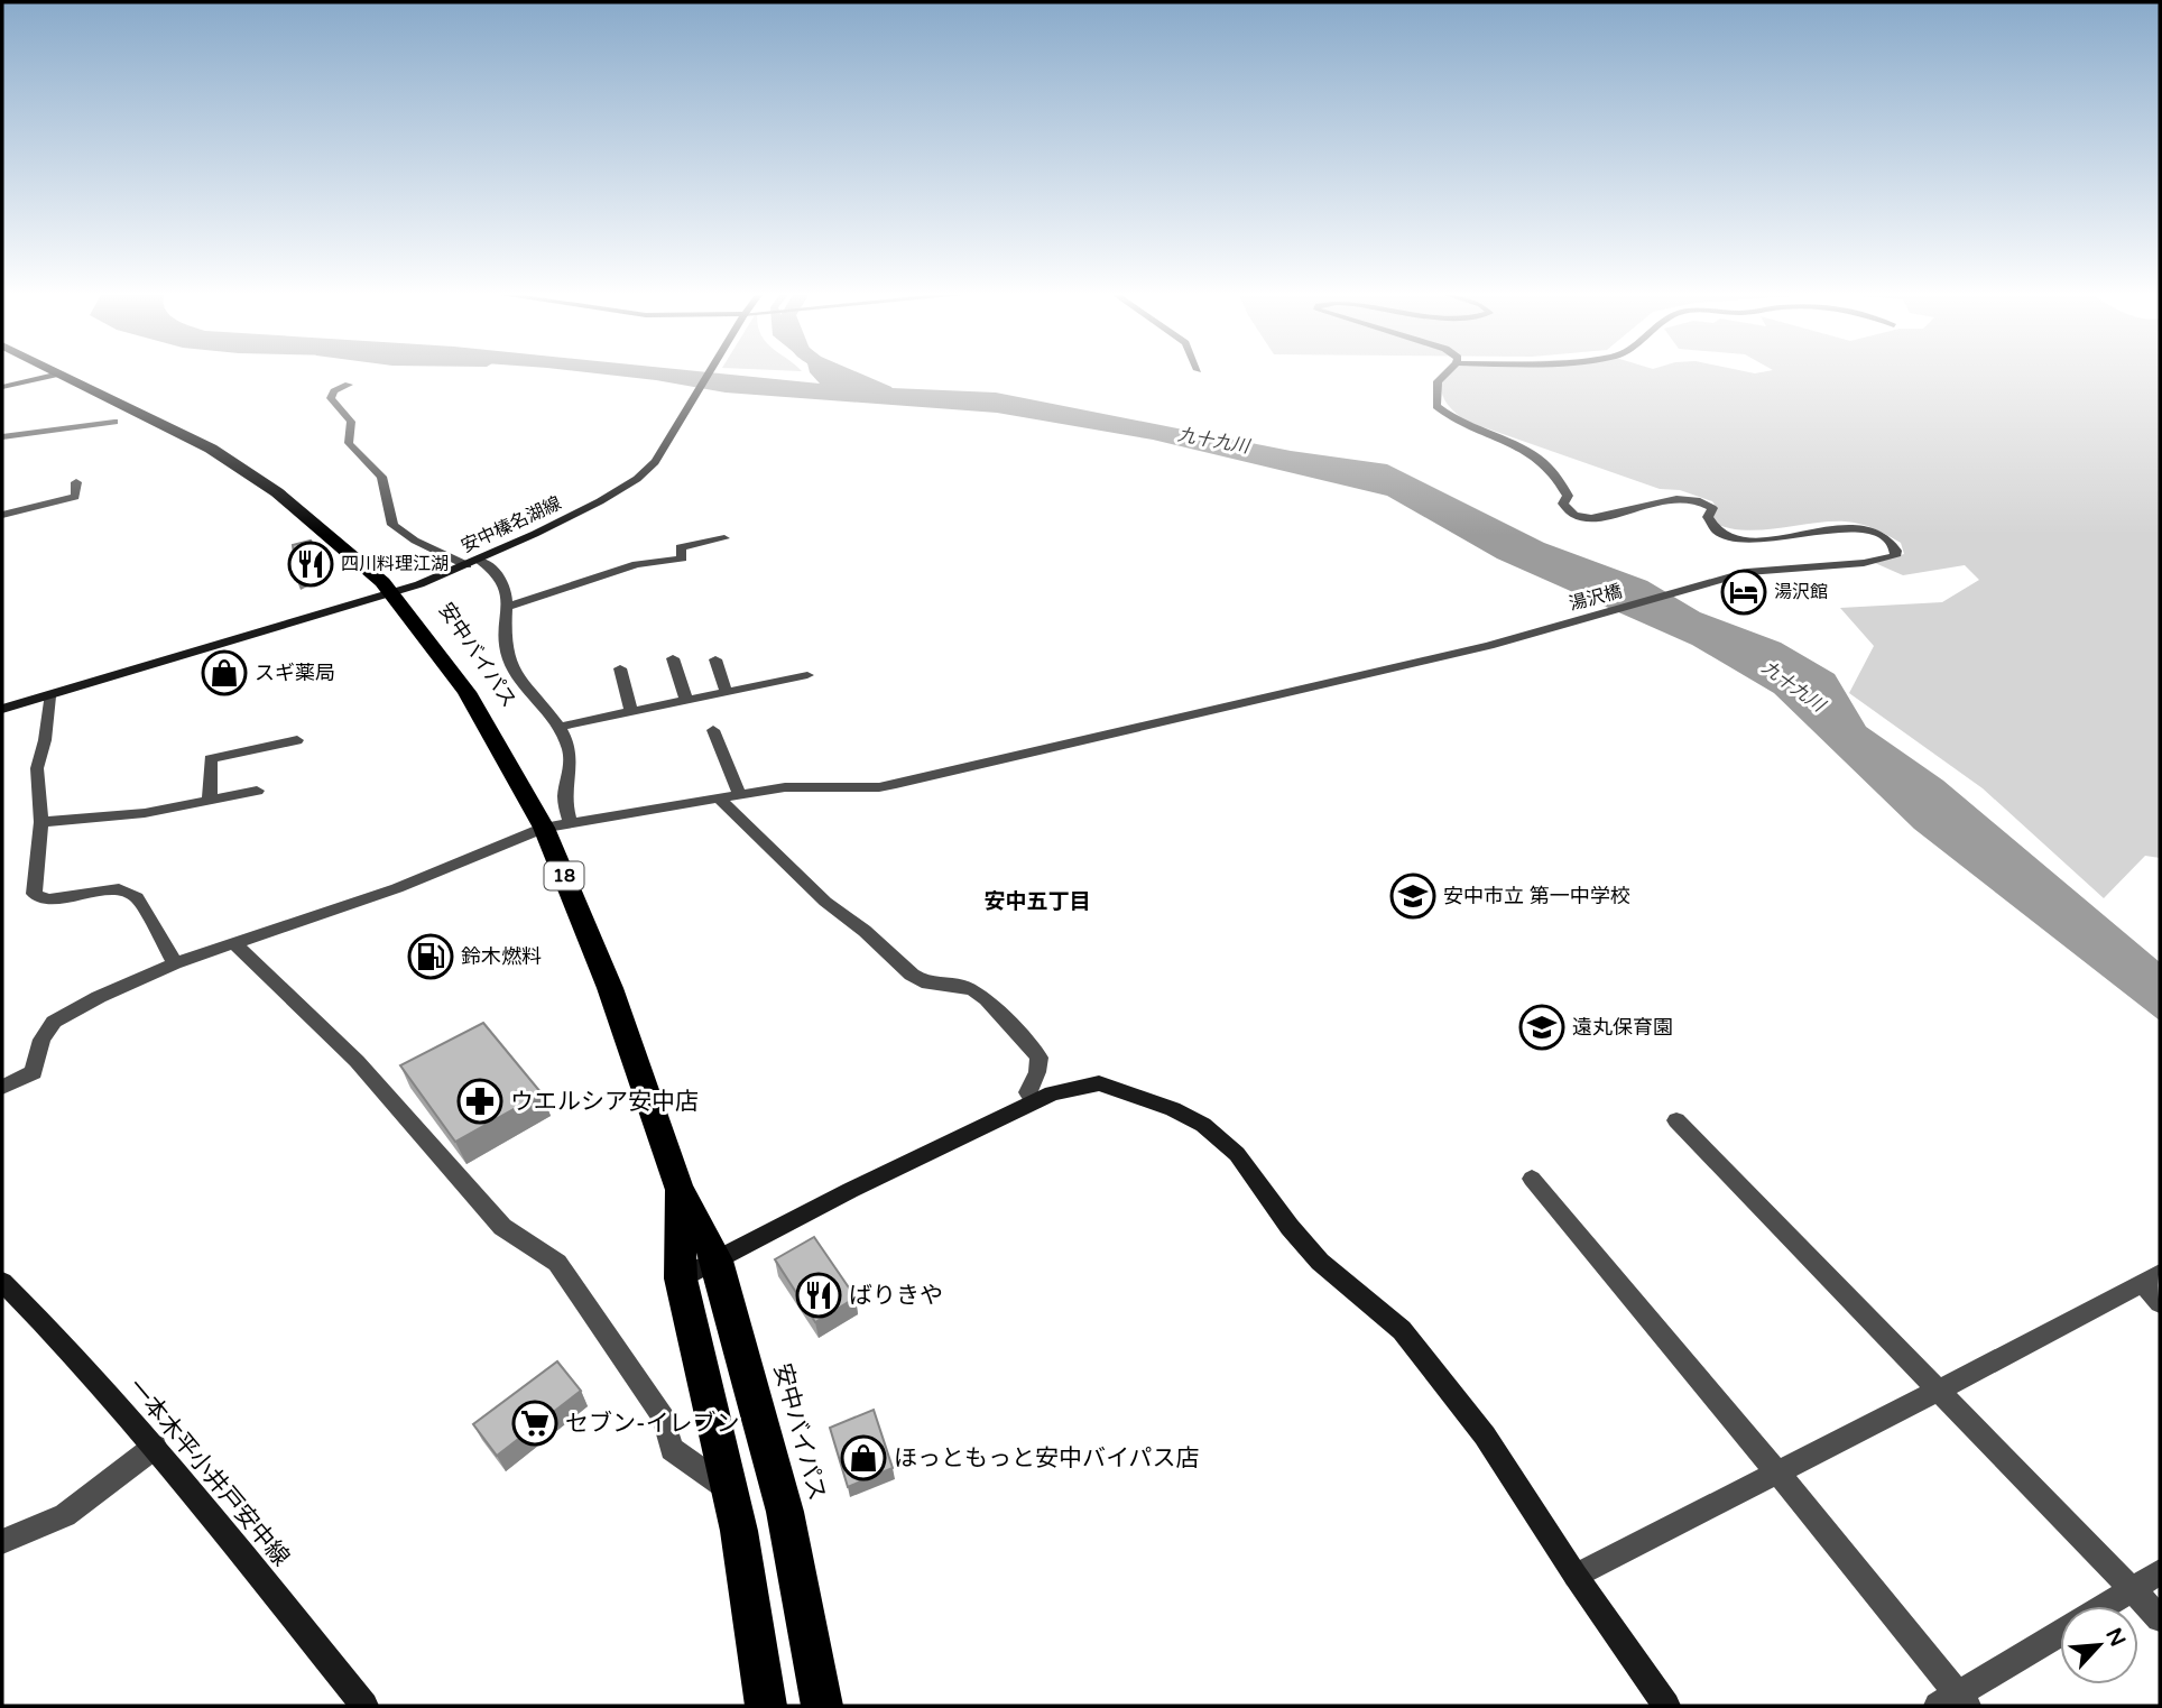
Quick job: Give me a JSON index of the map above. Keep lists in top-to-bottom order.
{
  "streets": {
    "highway": ["安中バイパス", "18"],
    "main road": ["安中榛名湖線", "一本木平小井戸安中線"],
    "street": ["湯沢橋"]
  },
  "crossings": [
    ["安中榛名湖線", "安中バイパス"],
    ["湯沢橋", "安中バイパス"]
  ],
  "districts": ["安中五丁目"],
  "water": ["九十九川"],
  "places": {
    "restaurant": ["四川料理江湖", "ばりきや"],
    "hotel": ["湯沢館"],
    "shop": ["スギ薬局", "ほっともっと安中バイパス店"],
    "school or university": ["安中市立 第一中学校", "遠丸保育園"],
    "fuel station": ["鈴木燃料"],
    "pharmacy": ["ウエルシア安中店"],
    "supermarket": ["セブン-イレブン"]
  },
  "north": "top right"
}
